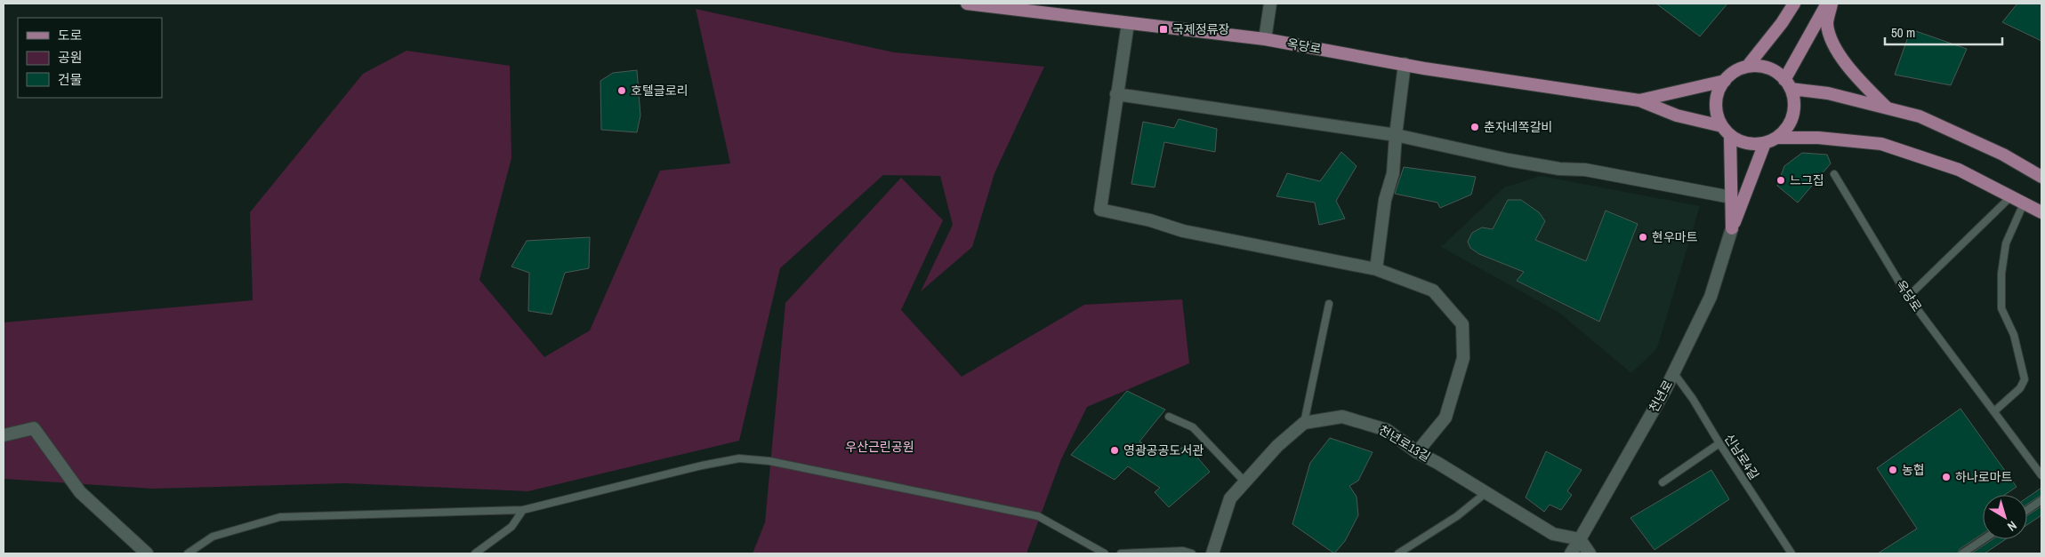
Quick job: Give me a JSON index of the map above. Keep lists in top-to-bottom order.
{
  "streets": {
    "main road": ["옥당로"],
    "street": ["천년로", "천년로13길"],
    "lane": ["신남로4길"]
  },
  "crossings": [
    ["천년로", "천년로13길"],
    ["천년로", "신남로4길"]
  ],
  "parks": ["우산근린공원"],
  "places": {
    "transit": ["국제정류장"],
    "other": [
      "호텔글로리",
      "춘자네쪽갈비",
      "느그집",
      "현우마트",
      "영광공공도서관",
      "농협",
      "하나로마트"
    ]
  },
  "legend": ["도로", "공원", "건물"],
  "scale_bar": "50 m",
  "north": "bottom right"
}
